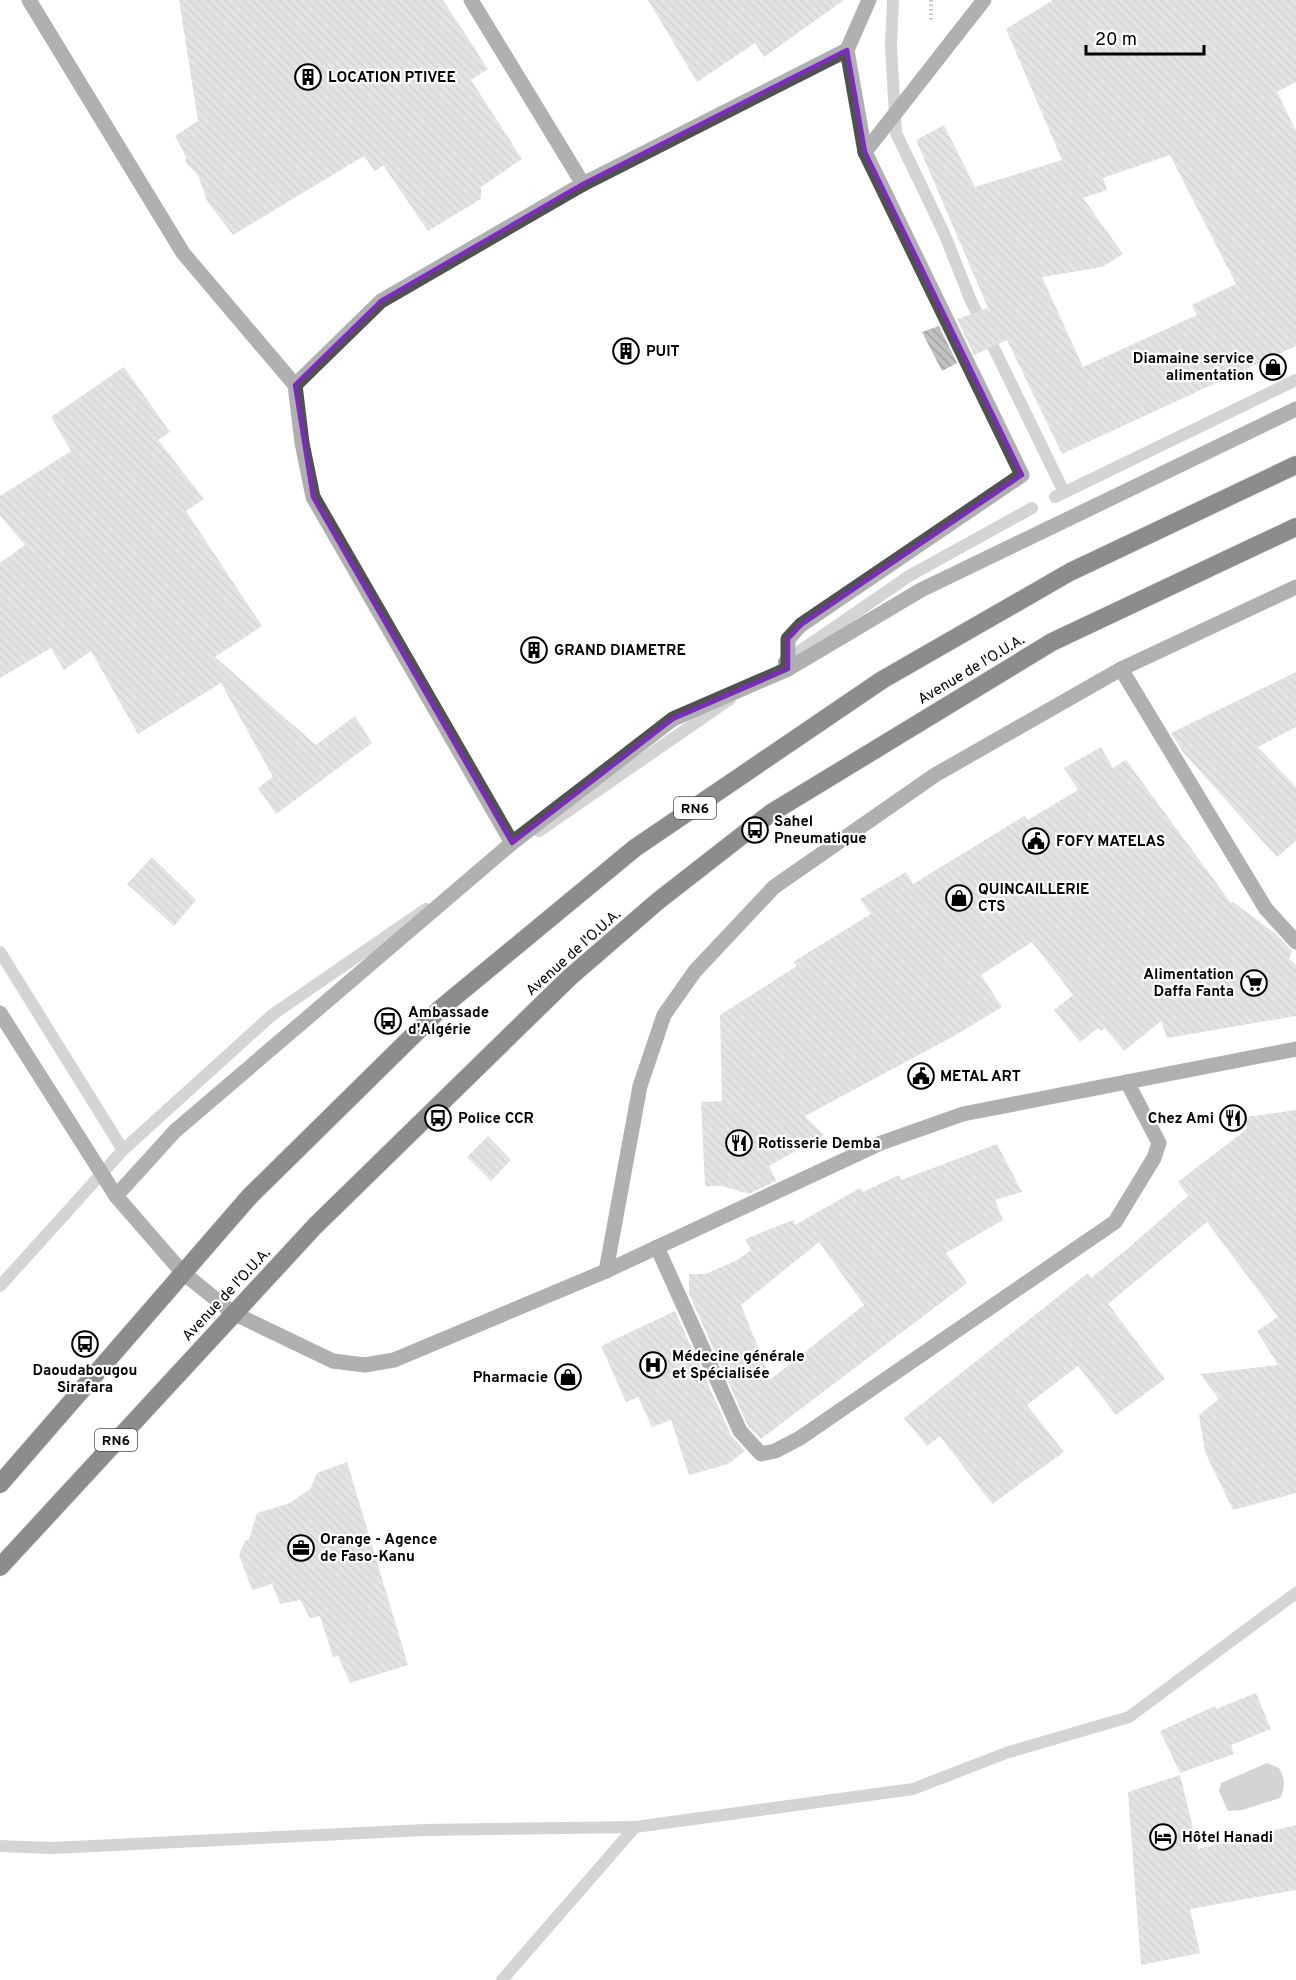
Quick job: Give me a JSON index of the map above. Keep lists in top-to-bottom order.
{
  "streets": {
    "highway": ["Avenue de l'O.U.A.", "RN6"]
  },
  "places": {
    "building": ["LOCATION PTIVEE", "PUIT", "GRAND DIAMETRE"],
    "shop": ["Diamaine service alimentation", "QUINCAILLERIE CTS", "Pharmacie"],
    "bus stop": [
      "Sahel Pneumatique",
      "Ambassade d'Algérie",
      "Police CCR",
      "Daoudabougou Sirafara"
    ],
    "public building": ["FOFY MATELAS", "METAL ART"],
    "supermarket": ["Alimentation Daffa Fanta"],
    "restaurant": ["Chez Ami", "Rotisserie Demba"],
    "hospital": ["Médecine générale et Spécialisée"],
    "office": ["Orange - Agence de Faso-Kanu"],
    "hotel": ["Hôtel Hanadi"]
  },
  "scale_bar": "20 m"
}
